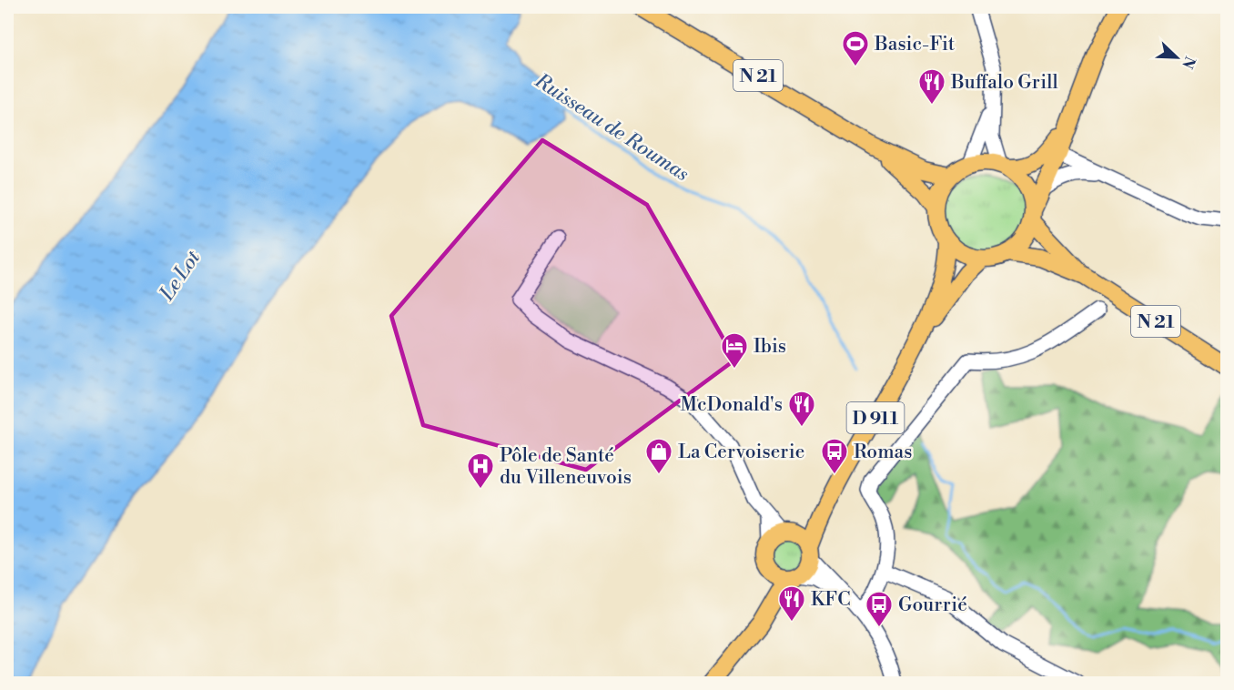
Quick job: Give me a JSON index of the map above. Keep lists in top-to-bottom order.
{
  "streets": {
    "main road": ["N 21", "D 911"]
  },
  "crossings": [
    ["N 21", "D 911"]
  ],
  "water": ["Ruisseau de Roumas", "Le Lot"],
  "places": {
    "sports": ["Basic-Fit"],
    "restaurant": ["Buffalo Grill", "McDonald's", "KFC"],
    "hotel": ["Ibis"],
    "shop": ["La Cervoiserie"],
    "bus stop": ["Romas", "Gourrié"],
    "hospital": ["Pôle de Santé du Villeneuvois"]
  },
  "north": "bottom right"
}
